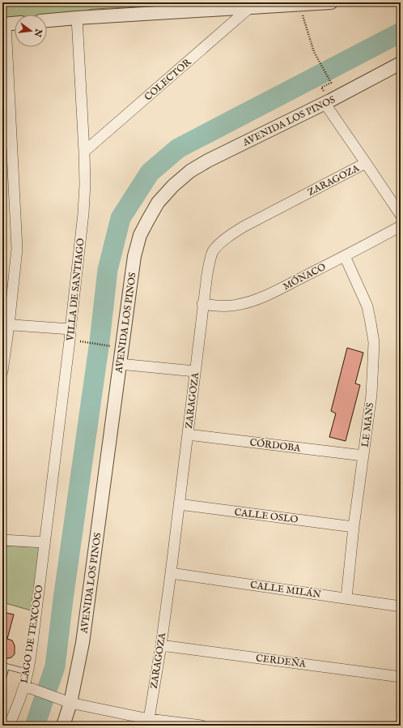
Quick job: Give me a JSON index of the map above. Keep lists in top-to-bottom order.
{
  "streets": {
    "street": [
      "COLECTOR",
      "AVENIDA LOS PINOS",
      "ZARAGOZA",
      "MÓNACO",
      "VILLA DE SANTIAGO",
      "LE MANS",
      "CÓRDOBA",
      "CALLE OSLO",
      "CALLE MILÁN",
      "LAGO DE TEXCOCO",
      "CERDEÑA"
    ]
  },
  "crossings": [
    ["COLECTOR", "VILLA DE SANTIAGO"],
    ["ZARAGOZA", "MÓNACO"],
    ["ZARAGOZA", "CÓRDOBA"],
    ["ZARAGOZA", "CALLE OSLO"],
    ["ZARAGOZA", "CALLE MILÁN"],
    ["ZARAGOZA", "CERDEÑA"],
    ["MÓNACO", "LE MANS"],
    ["VILLA DE SANTIAGO", "LAGO DE TEXCOCO"],
    ["LE MANS", "CÓRDOBA"],
    ["LE MANS", "CALLE OSLO"],
    ["LE MANS", "CALLE MILÁN"]
  ],
  "north": "right"
}
